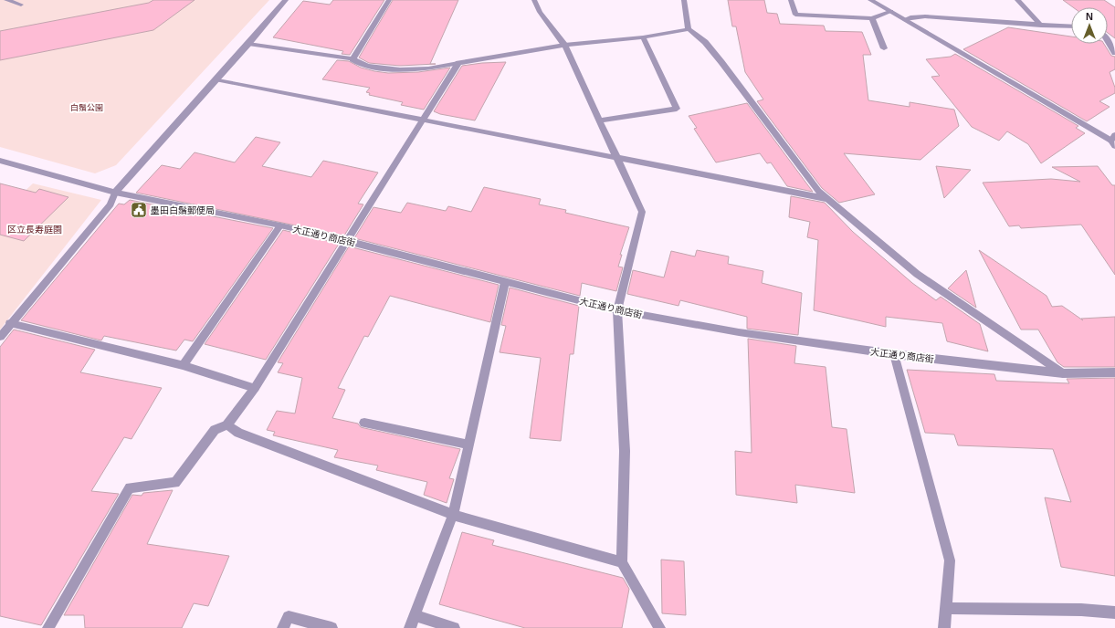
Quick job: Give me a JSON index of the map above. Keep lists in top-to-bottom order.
{
  "streets": {
    "street": ["大正通り商店街"]
  },
  "parks": ["白鬚公園", "区立長寿庭園"],
  "places": {
    "public building": ["墨田白鬚郵便局"]
  },
  "north": "top"
}
